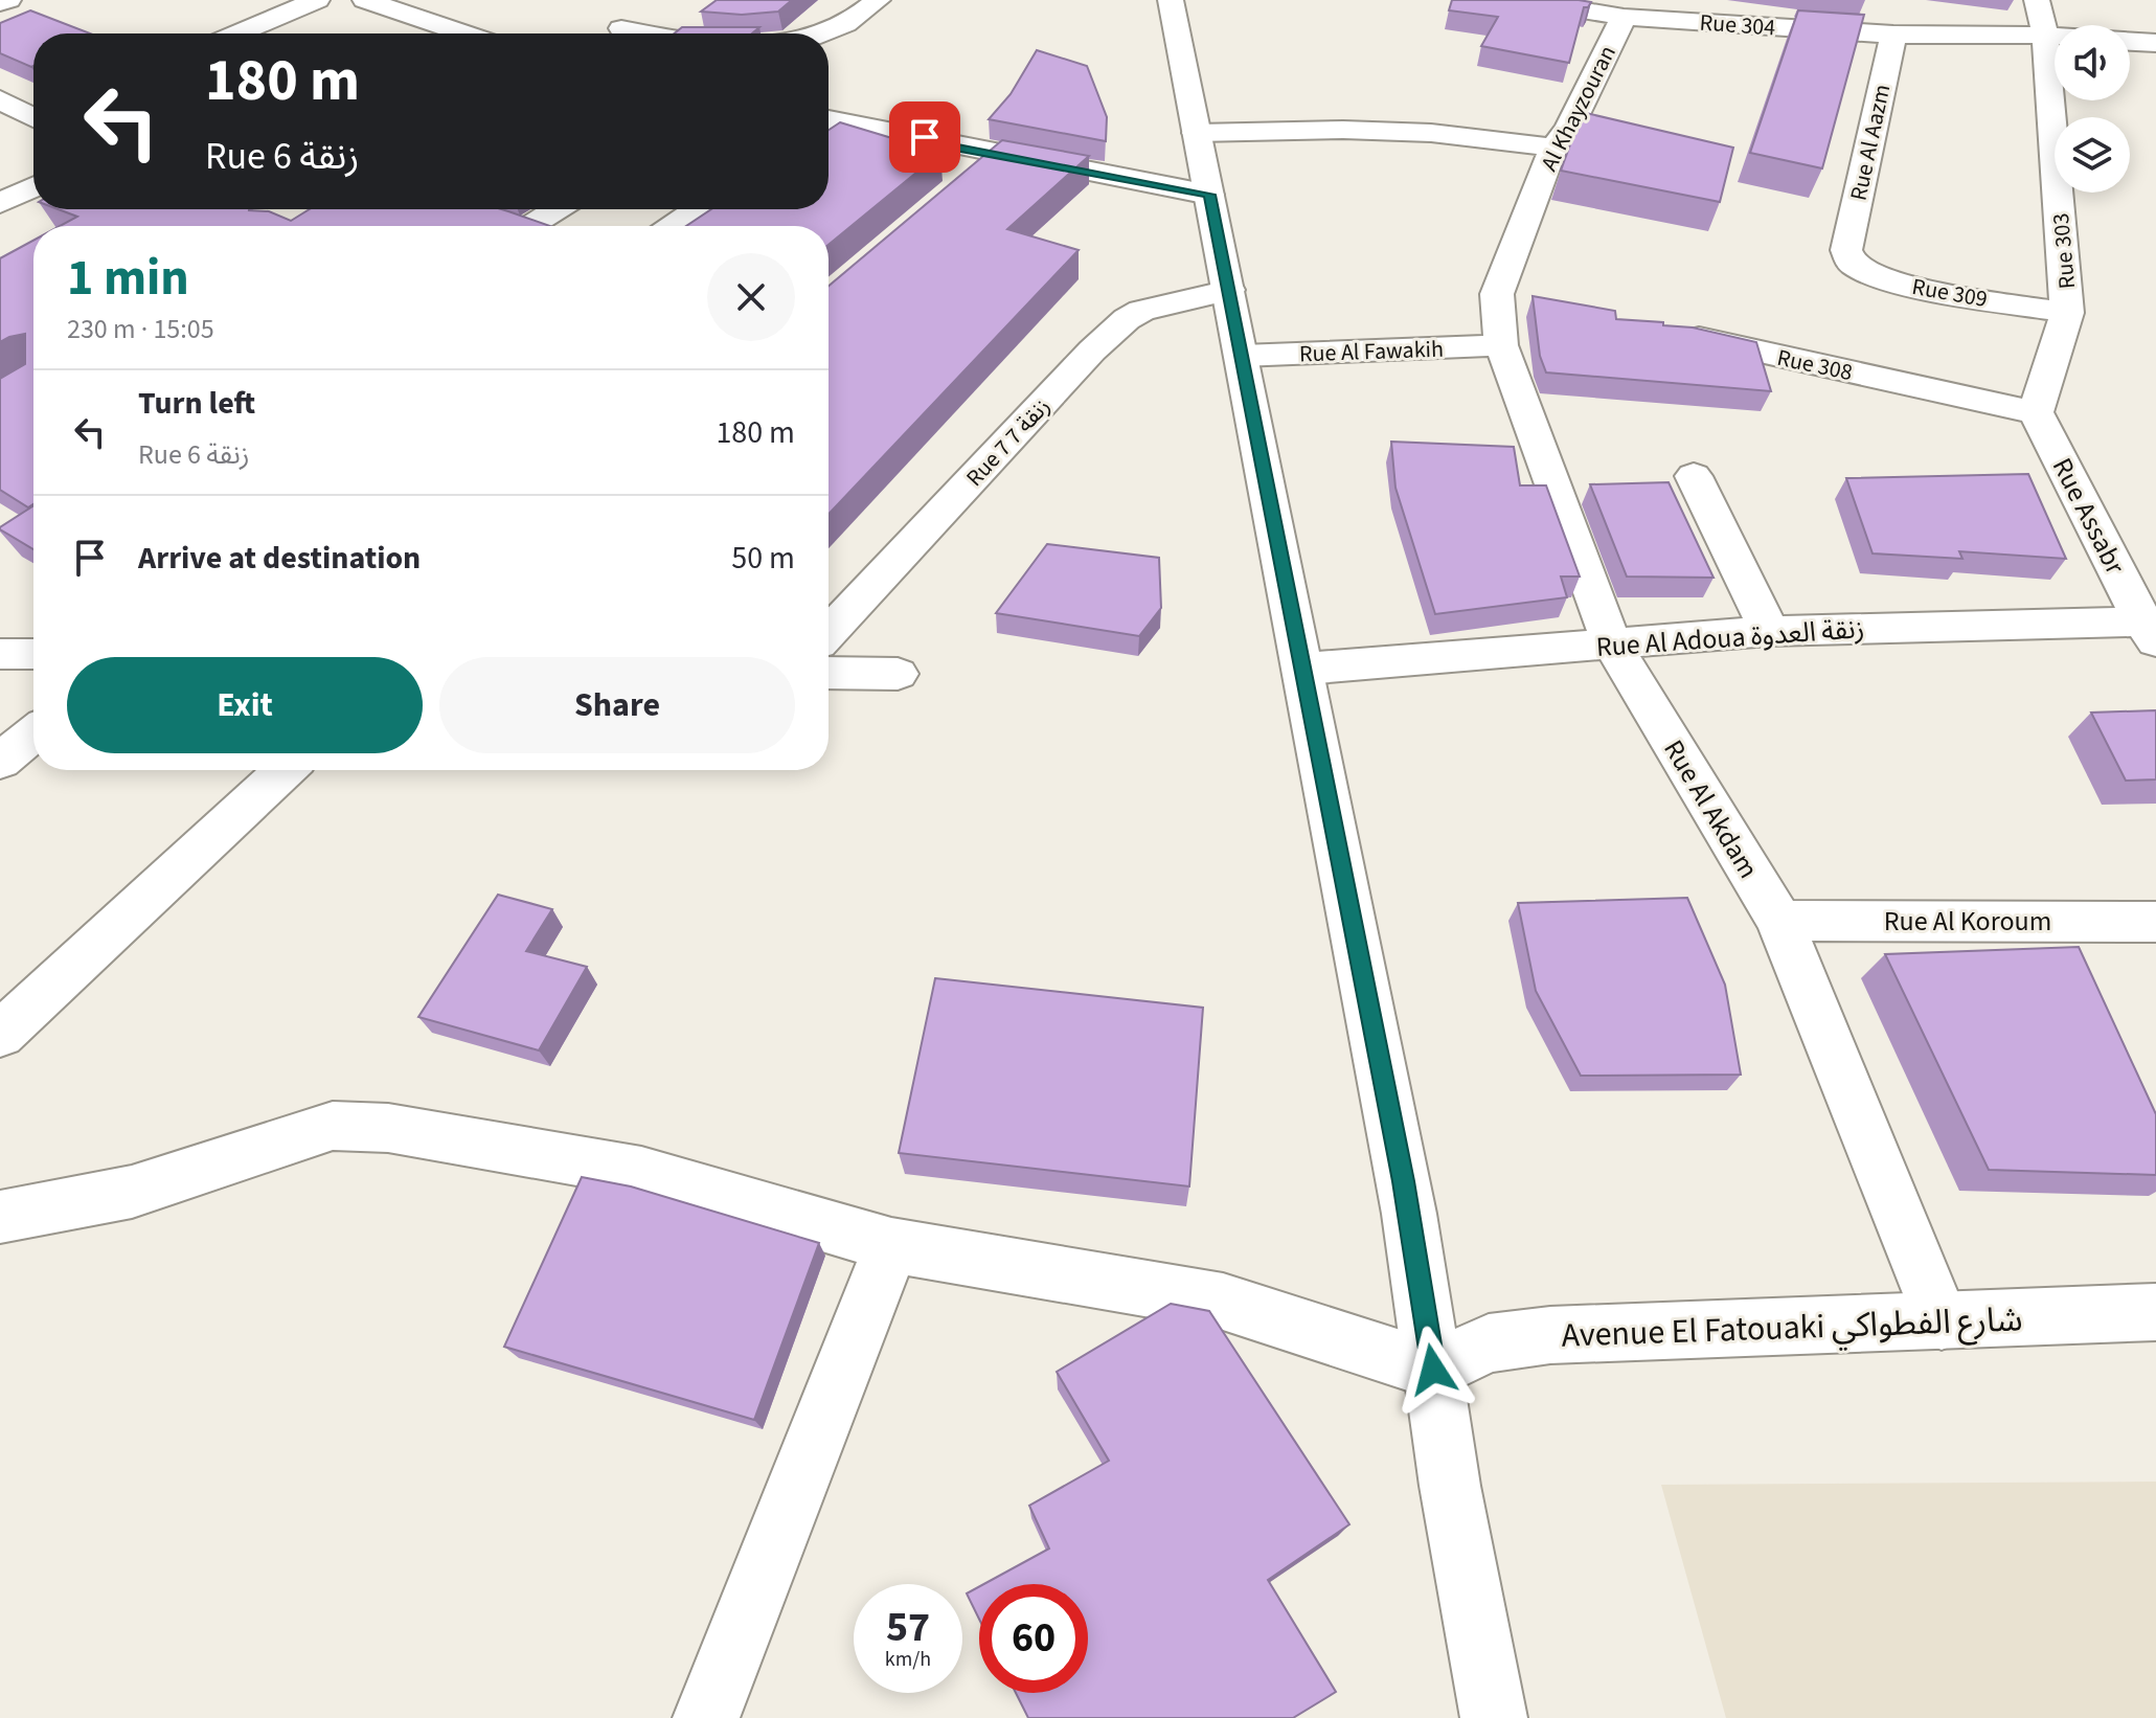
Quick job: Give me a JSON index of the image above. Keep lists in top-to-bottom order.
{
  "streets": {
    "street": [
      "Rue 304",
      "Al Khayzouran",
      "Rue Al Aazm",
      "Rue 303",
      "Rue 309",
      "Rue Al Fawakih",
      "Rue 308",
      "Rue 7 زنقة 7",
      "Rue Assabr",
      "Rue Al Adoua زنقة العدوة",
      "Rue Al Akdam",
      "Rue Al Koroum",
      "Avenue El Fatouaki شارع الفطواكي"
    ]
  },
  "crossings": [
    ["Rue 304", "Al Khayzouran"],
    ["Rue 304", "Rue Al Aazm"],
    ["Rue 304", "Rue 303"],
    ["Al Khayzouran", "Rue Al Akdam"],
    ["Rue Al Aazm", "Rue 309"],
    ["Rue 303", "Rue 309"],
    ["Rue 303", "Rue 308"],
    ["Rue 303", "Rue Assabr"],
    ["Rue Al Fawakih", "Rue Al Akdam"],
    ["Rue 308", "Rue Assabr"],
    ["Rue Assabr", "Rue Al Adoua زنقة العدوة"],
    ["Rue Al Adoua زنقة العدوة", "Rue Al Akdam"],
    ["Rue Al Akdam", "Rue Al Koroum"],
    ["Rue Al Akdam", "Avenue El Fatouaki شارع الفطواكي"]
  ],
  "page": {
    "turn": ["180 m", "Rue 6 زنقة"],
    "heading": ["1 min", "230 m · 15:05"],
    "list": [
      {
        "name": "Turn left",
        "note": "Rue 6 زنقة",
        "value": "180 m"
      },
      {
        "name": "Arrive at destination",
        "value": "50 m"
      }
    ],
    "buttons": ["Exit", "Share"],
    "speed": "57 km/h",
    "limit": "60"
  }
}
